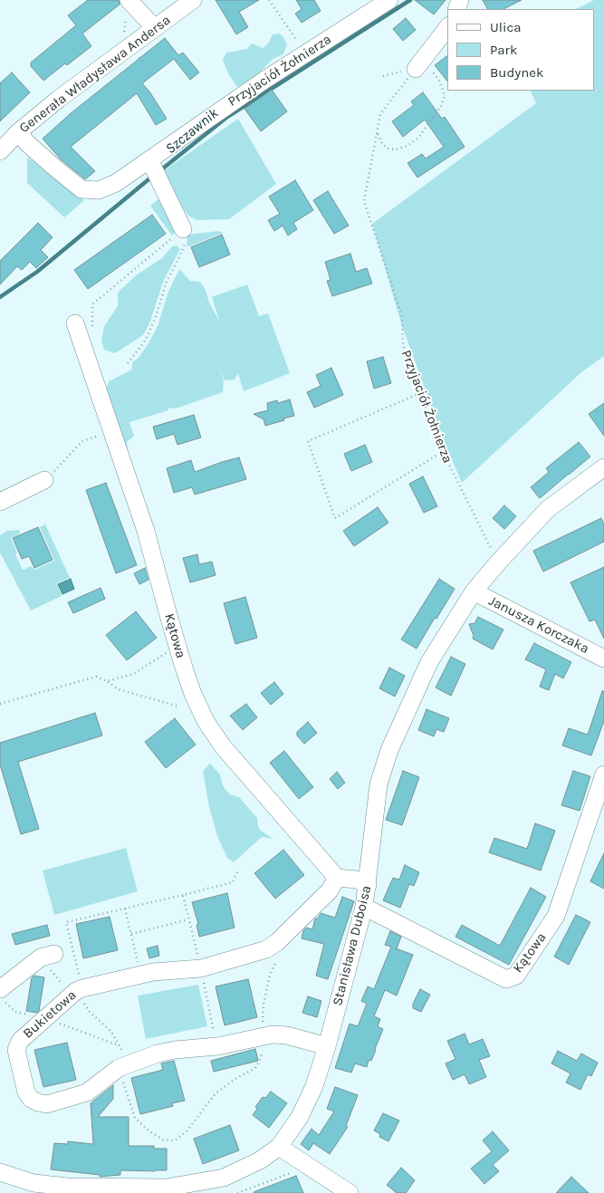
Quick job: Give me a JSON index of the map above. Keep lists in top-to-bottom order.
{
  "streets": {
    "street": [
      "Przyjaciół Żołnierza",
      "Generała Władysława Andersa",
      "Janusza Korczaka",
      "Kątowa",
      "Stanisława Duboisa",
      "Bukietowa"
    ]
  },
  "crossings": [
    ["Przyjaciół Żołnierza", "Generała Władysława Andersa"],
    ["Przyjaciół Żołnierza", "Stanisława Duboisa"],
    ["Janusza Korczaka", "Stanisława Duboisa"],
    ["Kątowa", "Stanisława Duboisa"],
    ["Kątowa", "Bukietowa"],
    ["Stanisława Duboisa", "Bukietowa"]
  ],
  "water": ["Szczawnik"],
  "legend": ["Ulica", "Park", "Budynek"]
}
